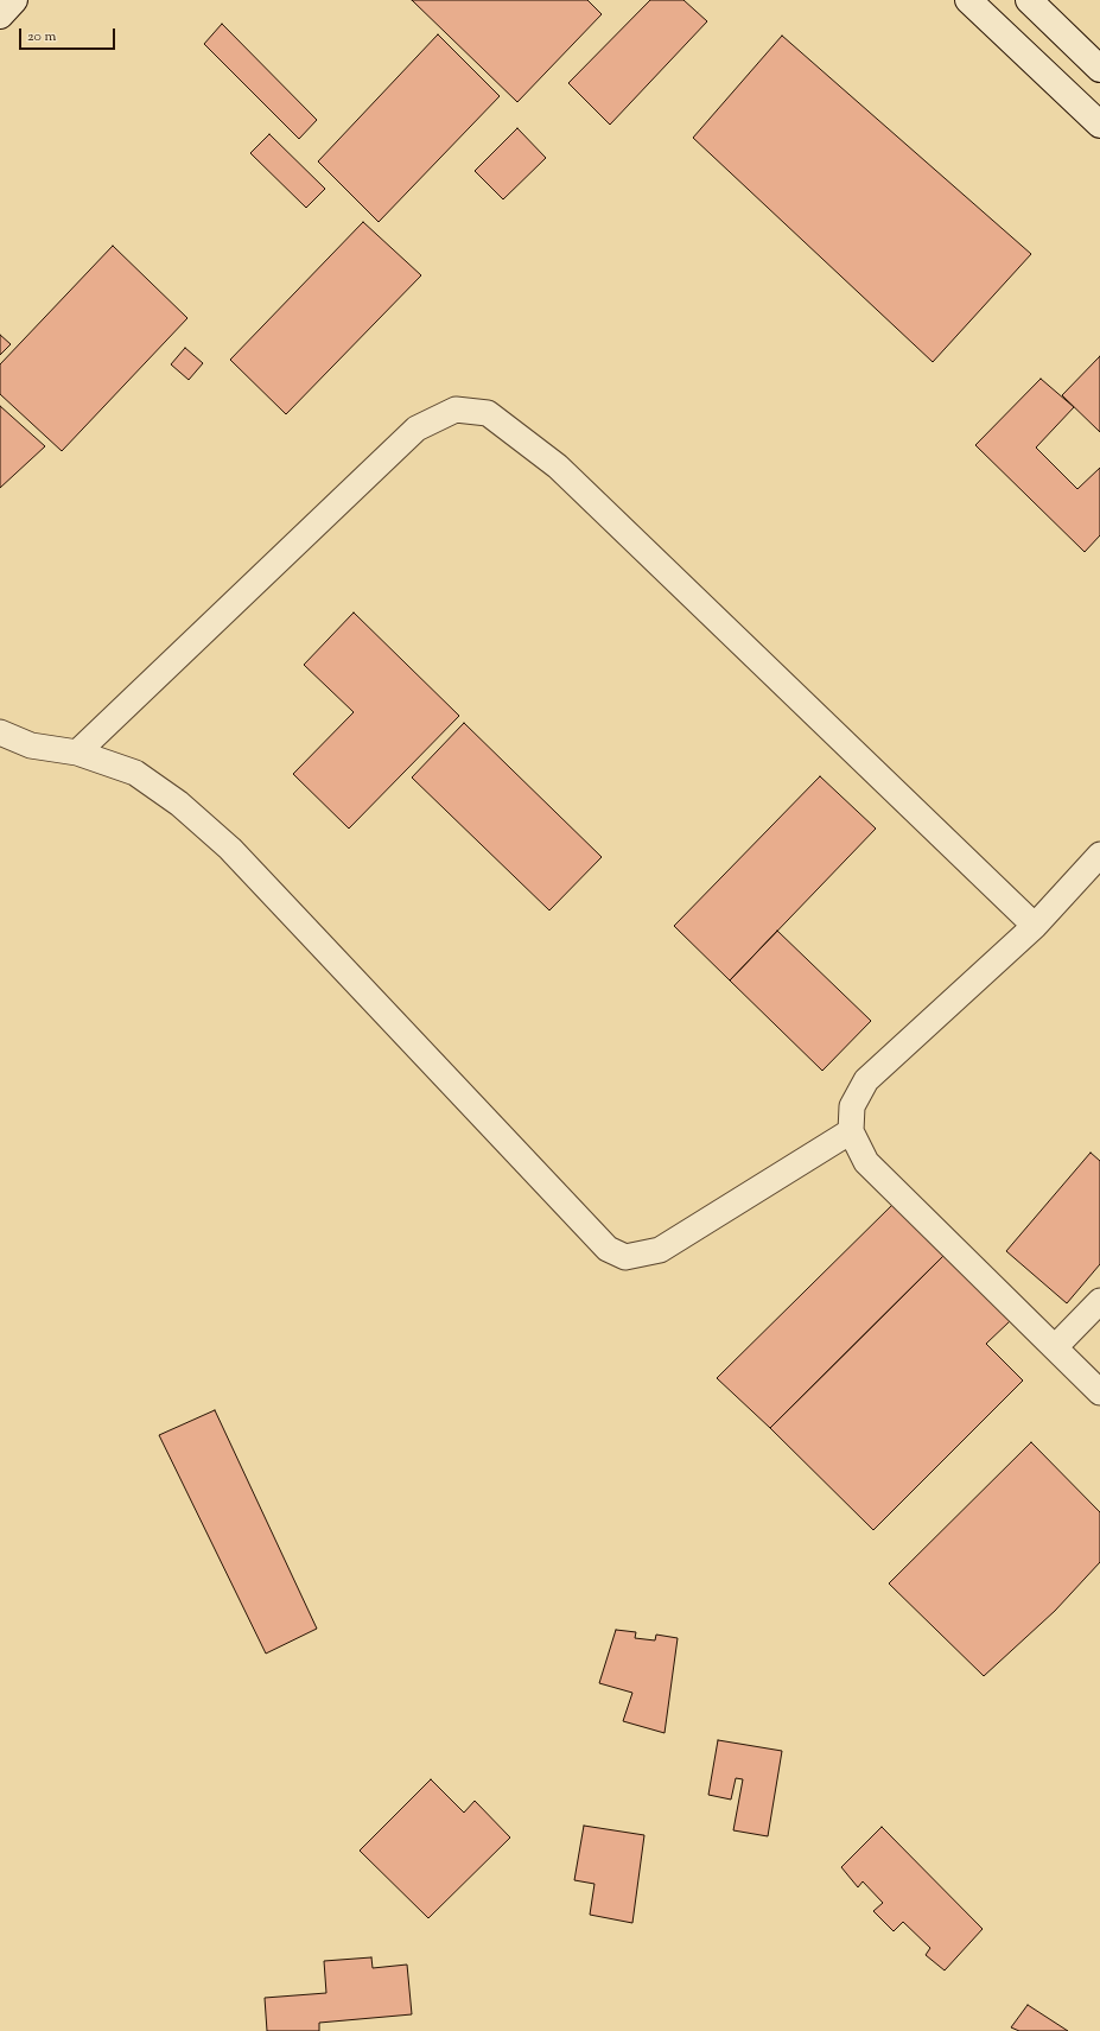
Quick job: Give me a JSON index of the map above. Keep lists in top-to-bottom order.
{
  "scale_bar": "20 m"
}
